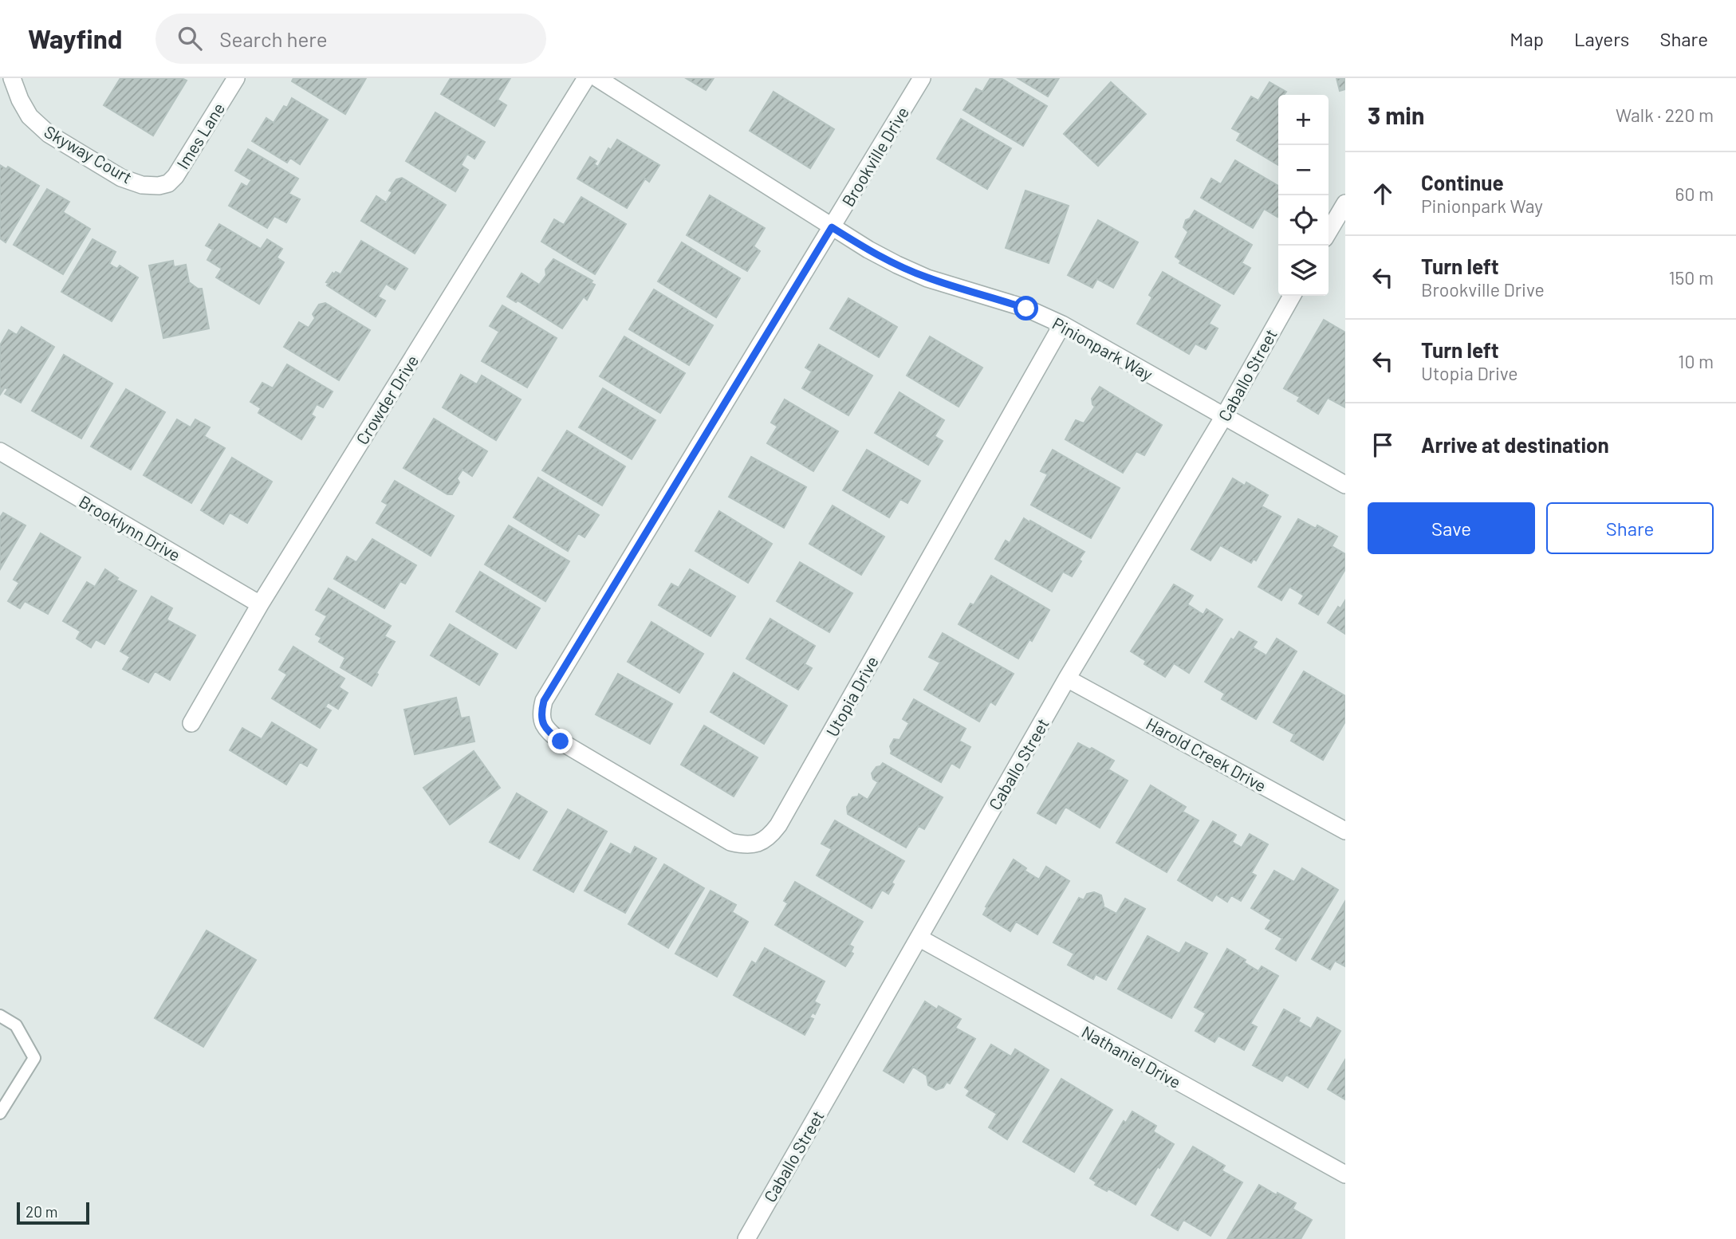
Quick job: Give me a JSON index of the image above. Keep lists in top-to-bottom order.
{
  "streets": {
    "street": [
      "Imes Lane",
      "Skyway Court",
      "Brookville Drive",
      "Pinionpark Way",
      "Caballo Street",
      "Crowder Drive",
      "Brooklynn Drive",
      "Utopia Drive",
      "Harold Creek Drive",
      "Nathaniel Drive"
    ]
  },
  "crossings": [
    ["Imes Lane", "Skyway Court"],
    ["Brookville Drive", "Pinionpark Way"],
    ["Brookville Drive", "Utopia Drive"],
    ["Pinionpark Way", "Caballo Street"],
    ["Pinionpark Way", "Utopia Drive"],
    ["Caballo Street", "Harold Creek Drive"],
    ["Caballo Street", "Nathaniel Drive"],
    ["Crowder Drive", "Brooklynn Drive"]
  ],
  "scale_bar": "20 m",
  "page": {
    "header": "Wayfind",
    "search": "Search here",
    "nav": ["Map", "Layers", "Share"],
    "heading": ["3 min", "Walk · 220 m"],
    "map_buttons": ["+", "−"],
    "list": [
      ["Continue", "Pinionpark Way", "60 m"],
      ["Turn left", "Brookville Drive", "150 m"],
      ["Turn left", "Utopia Drive", "10 m"],
      "Arrive at destination"
    ],
    "buttons": ["Save", "Share"],
    "scale": "20 m"
  }
}
